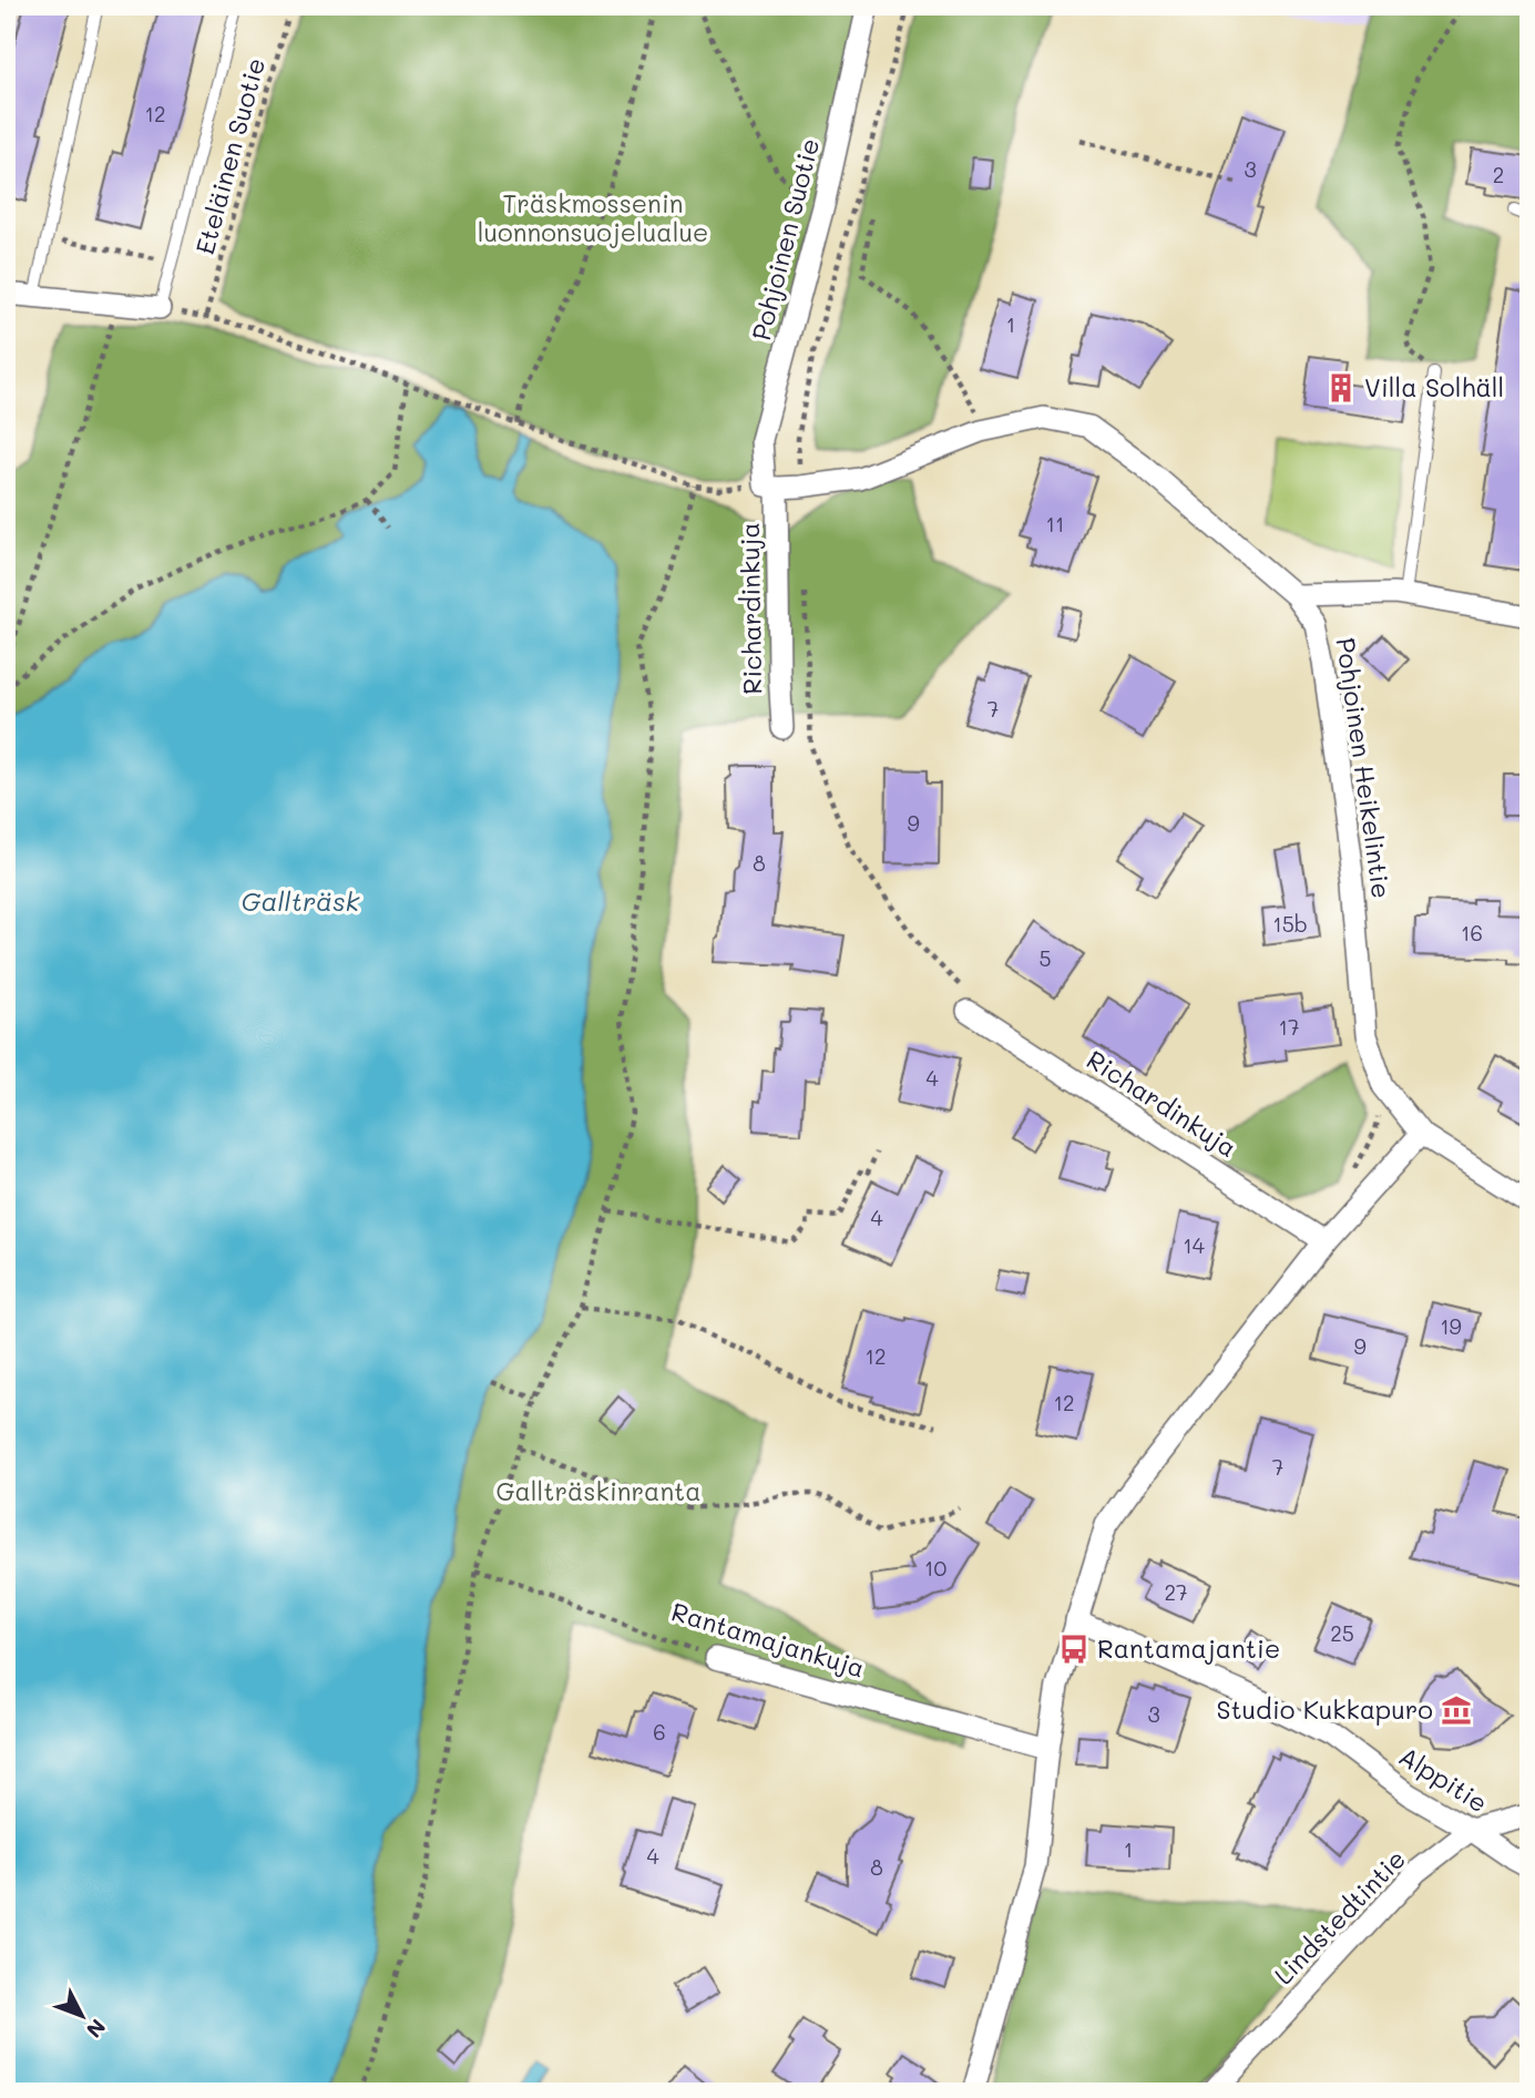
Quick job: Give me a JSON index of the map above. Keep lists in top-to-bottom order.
{
  "streets": {
    "street": [
      "Pohjoinen Suotie",
      "Richardinkuja",
      "Pohjoinen Heikelintie",
      "Rantamajankuja",
      "Alppitie",
      "Lindstedtintie"
    ],
    "path": ["Eteläinen Suotie"]
  },
  "crossings": [
    ["Pohjoinen Suotie", "Richardinkuja"],
    ["Pohjoinen Suotie", "Pohjoinen Heikelintie"],
    ["Richardinkuja", "Pohjoinen Heikelintie"],
    ["Alppitie", "Lindstedtintie"]
  ],
  "water": ["Gallträsk"],
  "parks": ["Träskmossenin luonnonsuojelualue", "Gallträskinranta"],
  "places": {
    "building": ["Villa Solhäll"],
    "bus stop": ["Rantamajantie"],
    "museum": ["Studio Kukkapuro"]
  },
  "house_numbers": [
    "12",
    "3",
    "2",
    "1",
    "11",
    "7",
    "9",
    "8",
    "15b",
    "16",
    "5",
    "17",
    "4",
    "4",
    "14",
    "19",
    "9",
    "12",
    "12",
    "7",
    "10",
    "27",
    "25",
    "3",
    "6",
    "1",
    "4",
    "8"
  ],
  "north": "bottom right"
}
